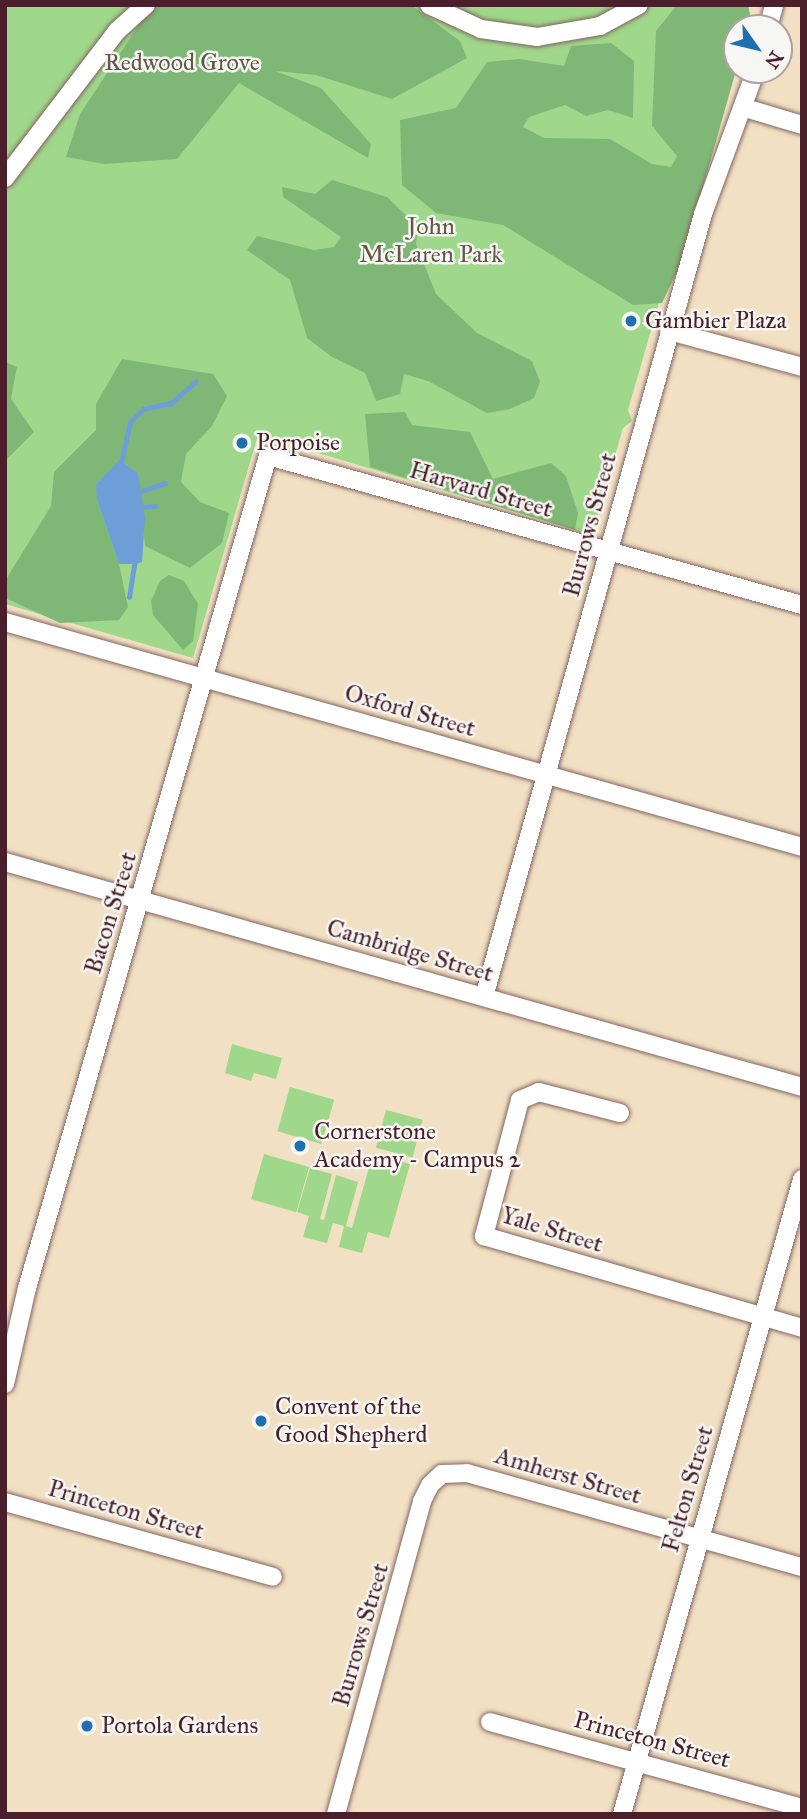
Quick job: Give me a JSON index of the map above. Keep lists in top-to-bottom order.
{
  "streets": {
    "street": [
      "Harvard Street",
      "Burrows Street",
      "Oxford Street",
      "Bacon Street",
      "Cambridge Street",
      "Yale Street",
      "Amherst Street",
      "Felton Street",
      "Princeton Street"
    ]
  },
  "crossings": [
    ["Harvard Street", "Burrows Street"],
    ["Harvard Street", "Bacon Street"],
    ["Burrows Street", "Oxford Street"],
    ["Burrows Street", "Cambridge Street"],
    ["Burrows Street", "Amherst Street"],
    ["Oxford Street", "Bacon Street"],
    ["Bacon Street", "Cambridge Street"],
    ["Yale Street", "Felton Street"],
    ["Amherst Street", "Felton Street"],
    ["Felton Street", "Princeton Street"]
  ],
  "parks": ["Redwood Grove", "John McLaren Park"],
  "places": [
    "Gambier Plaza",
    "Porpoise",
    "Cornerstone Academy - Campus 2",
    "Convent of the Good Shepherd",
    "Portola Gardens"
  ],
  "north": "bottom right"
}
